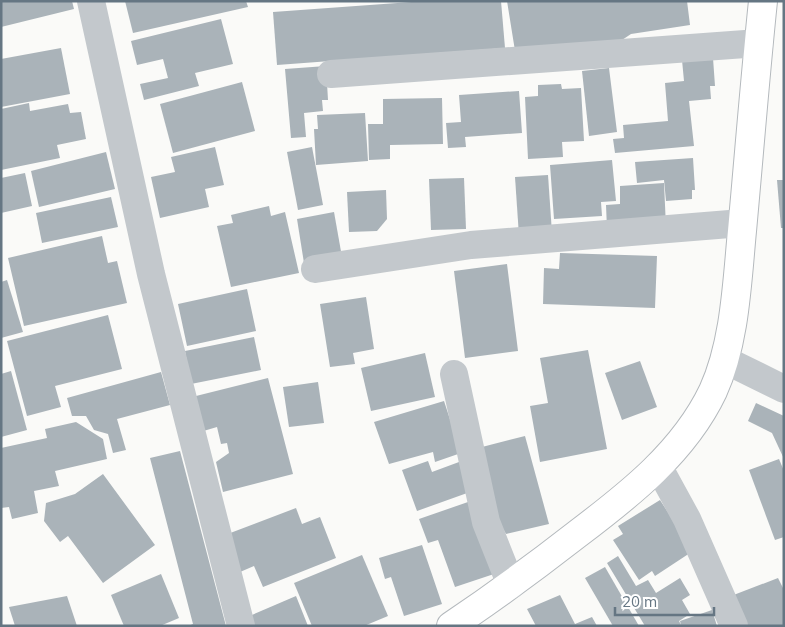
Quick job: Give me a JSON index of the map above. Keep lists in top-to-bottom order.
{
  "scale_bar": "20 m"
}
